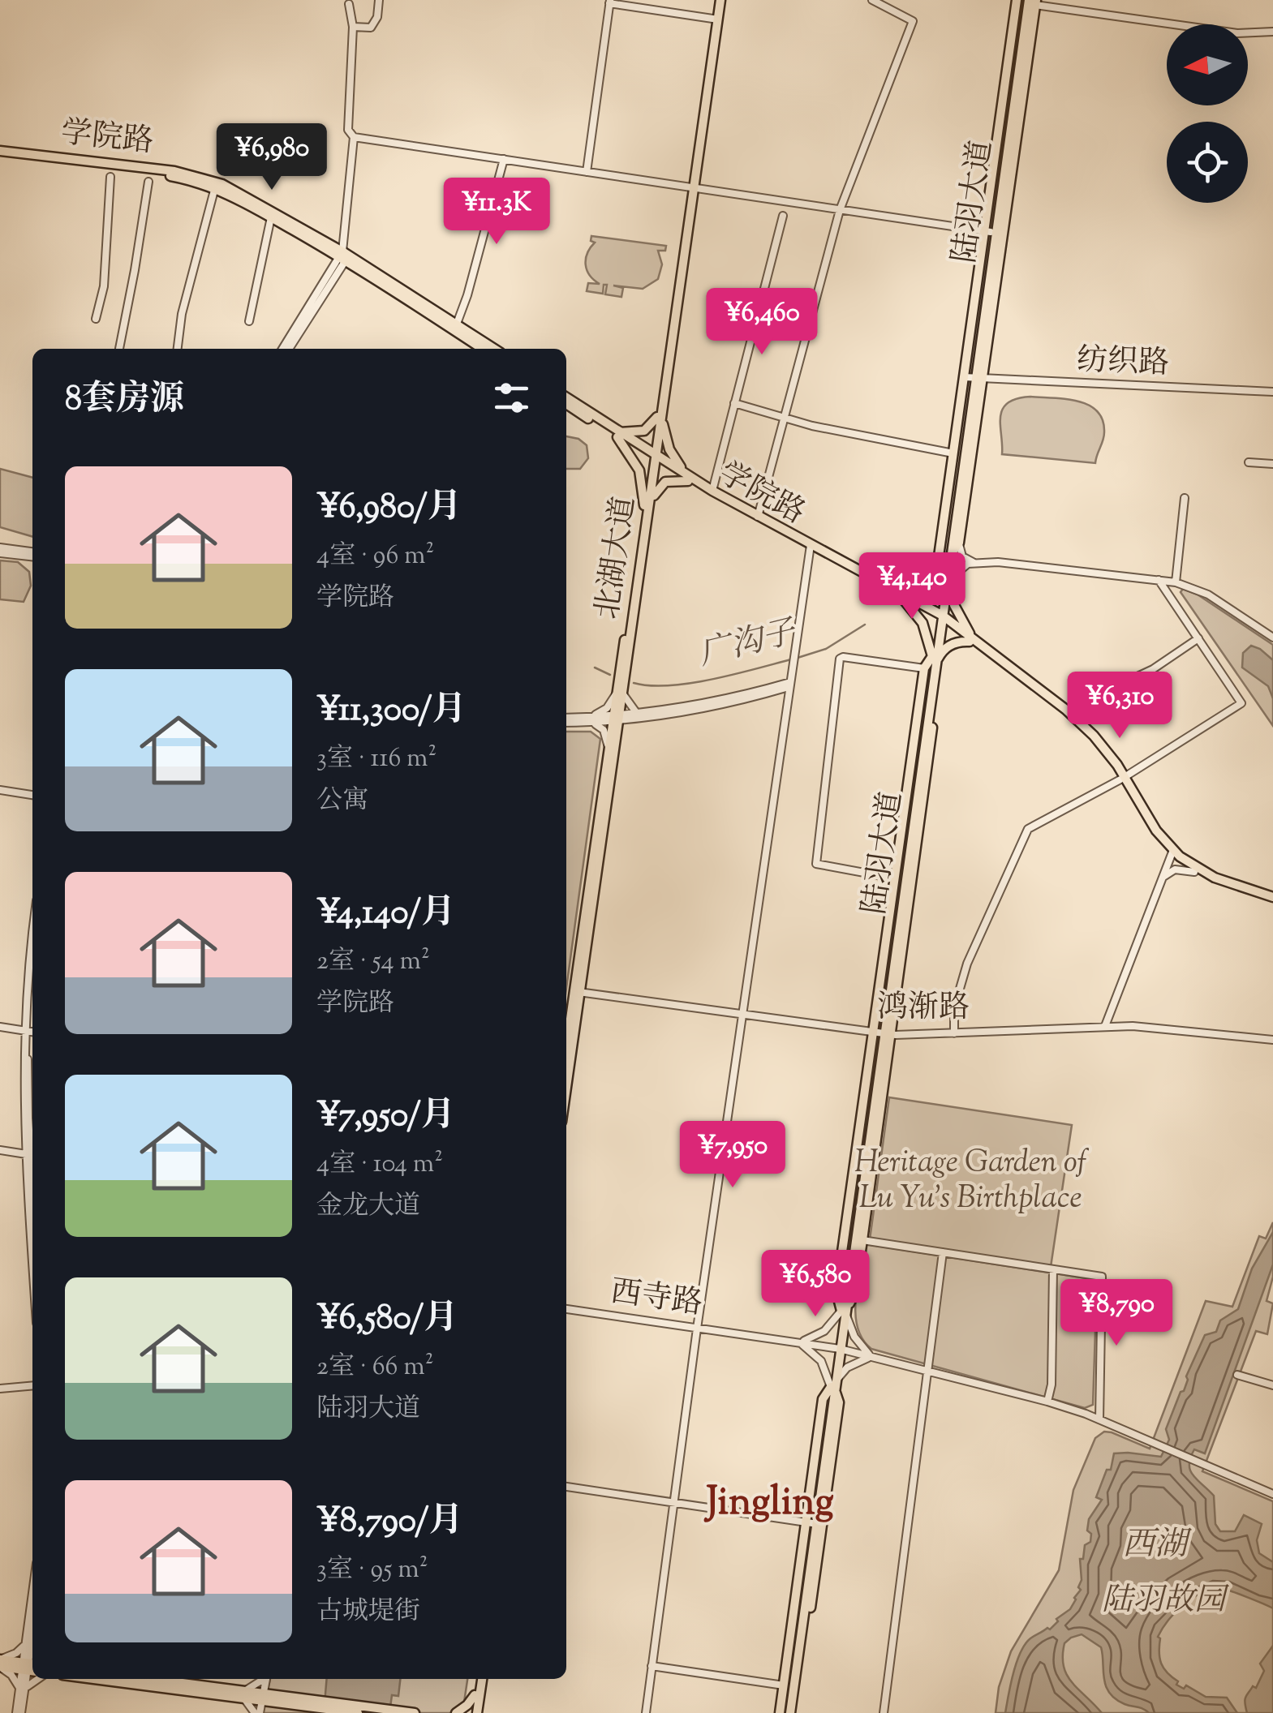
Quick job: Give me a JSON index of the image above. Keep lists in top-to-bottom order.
{
  "streets": {
    "main road": ["学院路", "陆羽大道", "北湖大道"],
    "street": ["纺织路", "鸿渐路", "西寺路"]
  },
  "crossings": [
    ["学院路", "北湖大道"],
    ["北湖大道", "鸿渐路"]
  ],
  "districts": ["Jingling"],
  "water": ["广沟子", "西湖"],
  "parks": ["Heritage Garden of Lu Yu’s Birthplace", "陆羽故园"],
  "north": "left",
  "page": {
    "price": [
      "¥6,980",
      "¥11.3K",
      "¥6,460",
      "¥4,140",
      "¥6,310",
      "¥7,950",
      "¥6,580",
      "¥8,790"
    ],
    "heading": "8套房源",
    "list": [
      {
        "name": "¥6,980/月",
        "note": "4室 · 96 m² · 学院路"
      },
      {
        "name": "¥11,300/月",
        "note": "3室 · 116 m² · 公寓"
      },
      {
        "name": "¥4,140/月",
        "note": "2室 · 54 m² · 学院路"
      },
      {
        "name": "¥7,950/月",
        "note": "4室 · 104 m² · 金龙大道"
      },
      {
        "name": "¥6,580/月",
        "note": "2室 · 66 m² · 陆羽大道"
      },
      {
        "name": "¥8,790/月",
        "note": "3室 · 95 m² · 古城堤街"
      }
    ]
  }
}
